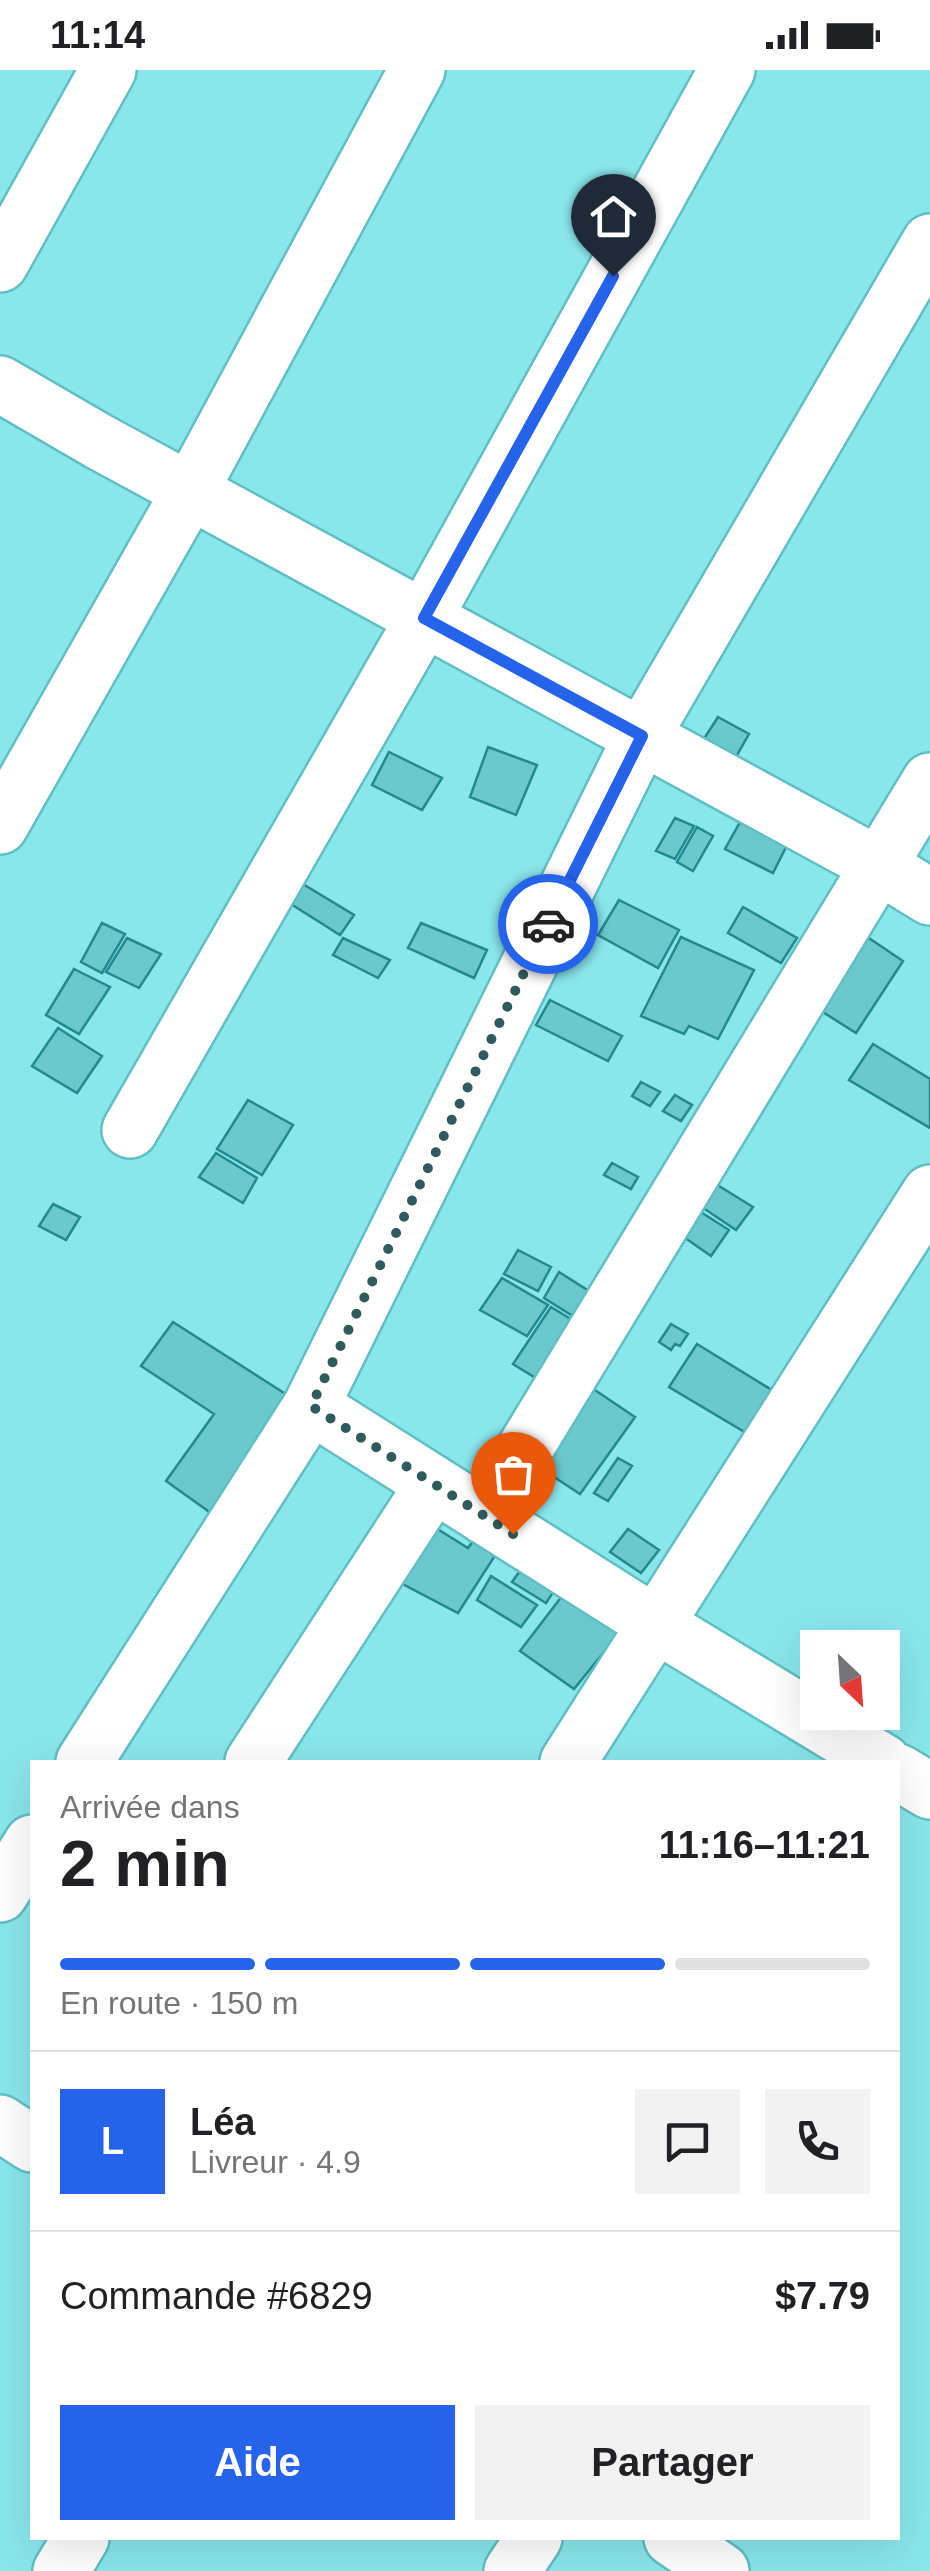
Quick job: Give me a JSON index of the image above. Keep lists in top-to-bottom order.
{
  "north": "bottom right",
  "page": {
    "status": "11:14",
    "heading": ["2 min", "Arrivée dans", "11:16–11:21"],
    "panel": [
      "Léa",
      "Livreur · 4.9",
      "Commande #6829",
      "$7.79"
    ],
    "bar": "En route · 150 m",
    "round": "L",
    "buttons": ["Aide", "Partager"]
  }
}
